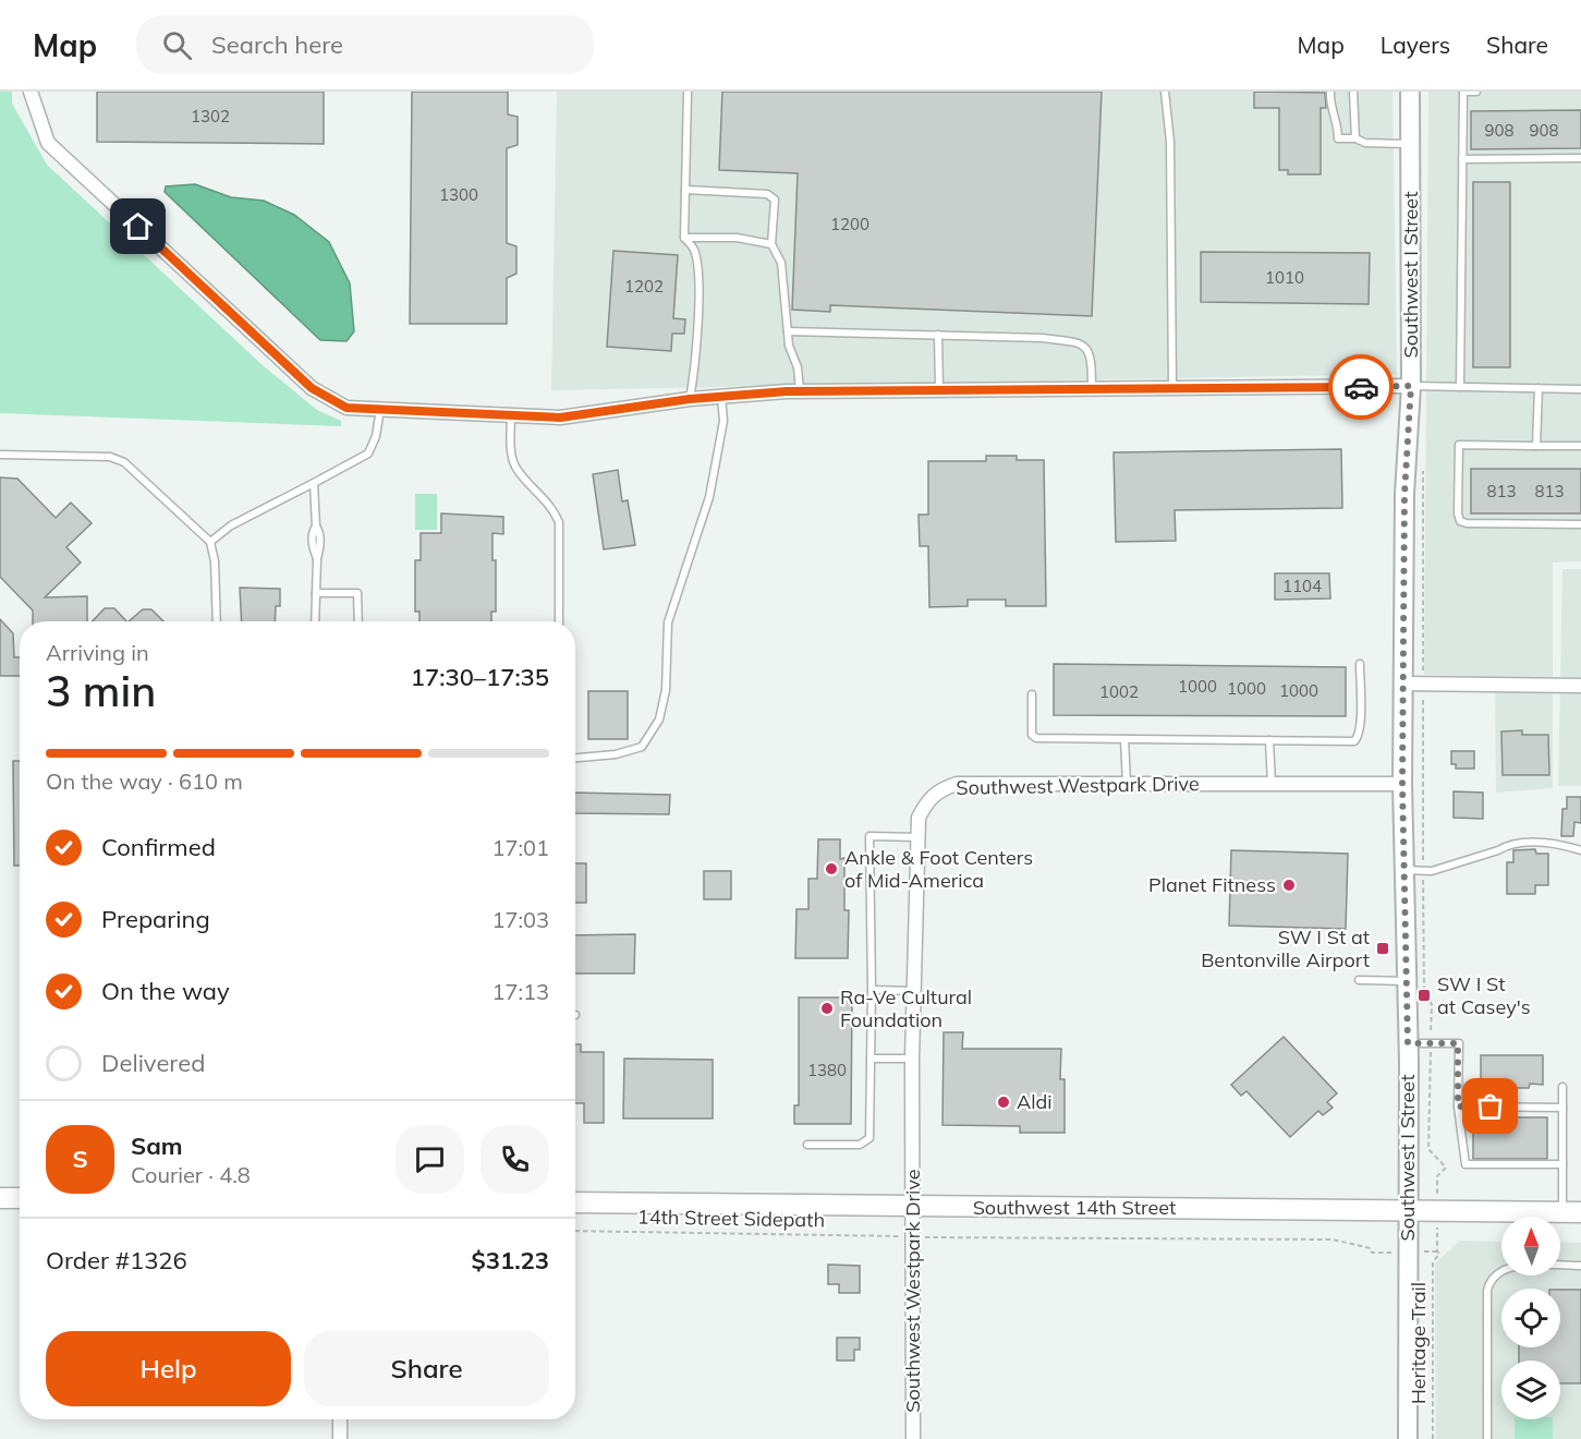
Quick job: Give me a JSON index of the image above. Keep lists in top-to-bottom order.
{
  "streets": {
    "main road": ["Southwest I Street", "Southwest 14th Street"],
    "street": ["Southwest Westpark Drive"],
    "path": ["14th Street Sidepath", "Heritage Trail"]
  },
  "crossings": [
    ["Southwest I Street", "Southwest Westpark Drive"],
    ["Southwest I Street", "Southwest 14th Street"],
    ["Southwest Westpark Drive", "Southwest 14th Street"]
  ],
  "places": {
    "other": [
      "Ankle & Foot Centers of Mid-America",
      "Planet Fitness",
      "Ra-Ve Cultural Foundation",
      "Aldi"
    ],
    "transit": ["SW I St at Bentonville Airport", "SW I St at Casey's"]
  },
  "house_numbers": [
    "1302",
    "908",
    "908",
    "1300",
    "1200",
    "1010",
    "1202",
    "813",
    "813",
    "1104",
    "1000",
    "1000",
    "1000",
    "1002",
    "1380"
  ],
  "north": "top",
  "page": {
    "header": "Map",
    "search": "Search here",
    "nav": ["Map", "Layers", "Share"],
    "heading": ["3 min", "Arriving in", "17:30–17:35"],
    "panel": [
      "Sam",
      "Courier · 4.8",
      "Order #1326",
      "$31.23"
    ],
    "bar": "On the way · 610 m",
    "list": [
      ["Confirmed", "17:01"],
      ["Preparing", "17:03"],
      ["On the way", "17:13"],
      "Delivered"
    ],
    "round": "S",
    "buttons": ["Help", "Share"]
  }
}
